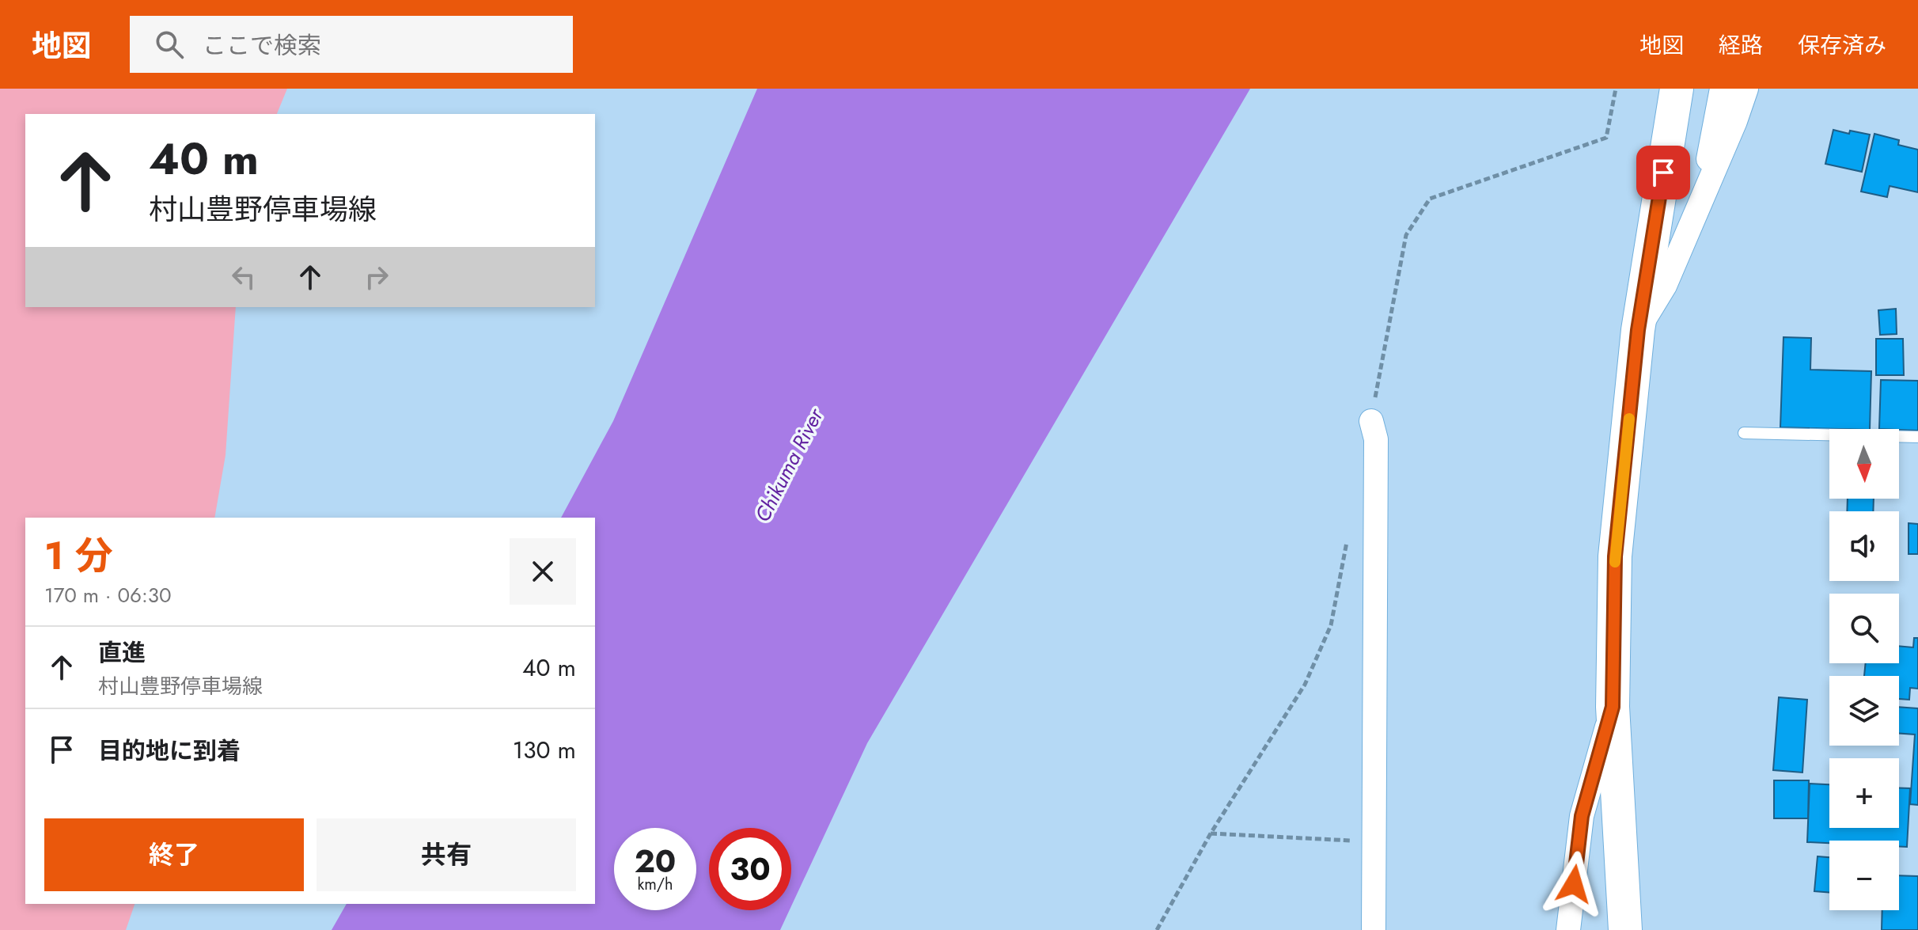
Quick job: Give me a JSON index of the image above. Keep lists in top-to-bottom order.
{
  "water": ["Chikuma River"],
  "north": "bottom",
  "page": {
    "header": "地図",
    "search": "ここで検索",
    "nav": ["地図", "経路", "保存済み"],
    "turn": ["40 m", "村山豊野停車場線"],
    "map_buttons": ["+", "−"],
    "heading": ["1 分", "170 m · 06:30"],
    "list": [
      {
        "name": "直進",
        "note": "村山豊野停車場線",
        "value": "40 m"
      },
      {
        "name": "目的地に到着",
        "value": "130 m"
      }
    ],
    "buttons": ["終了", "共有"],
    "speed": "20 km/h",
    "limit": "30"
  }
}
